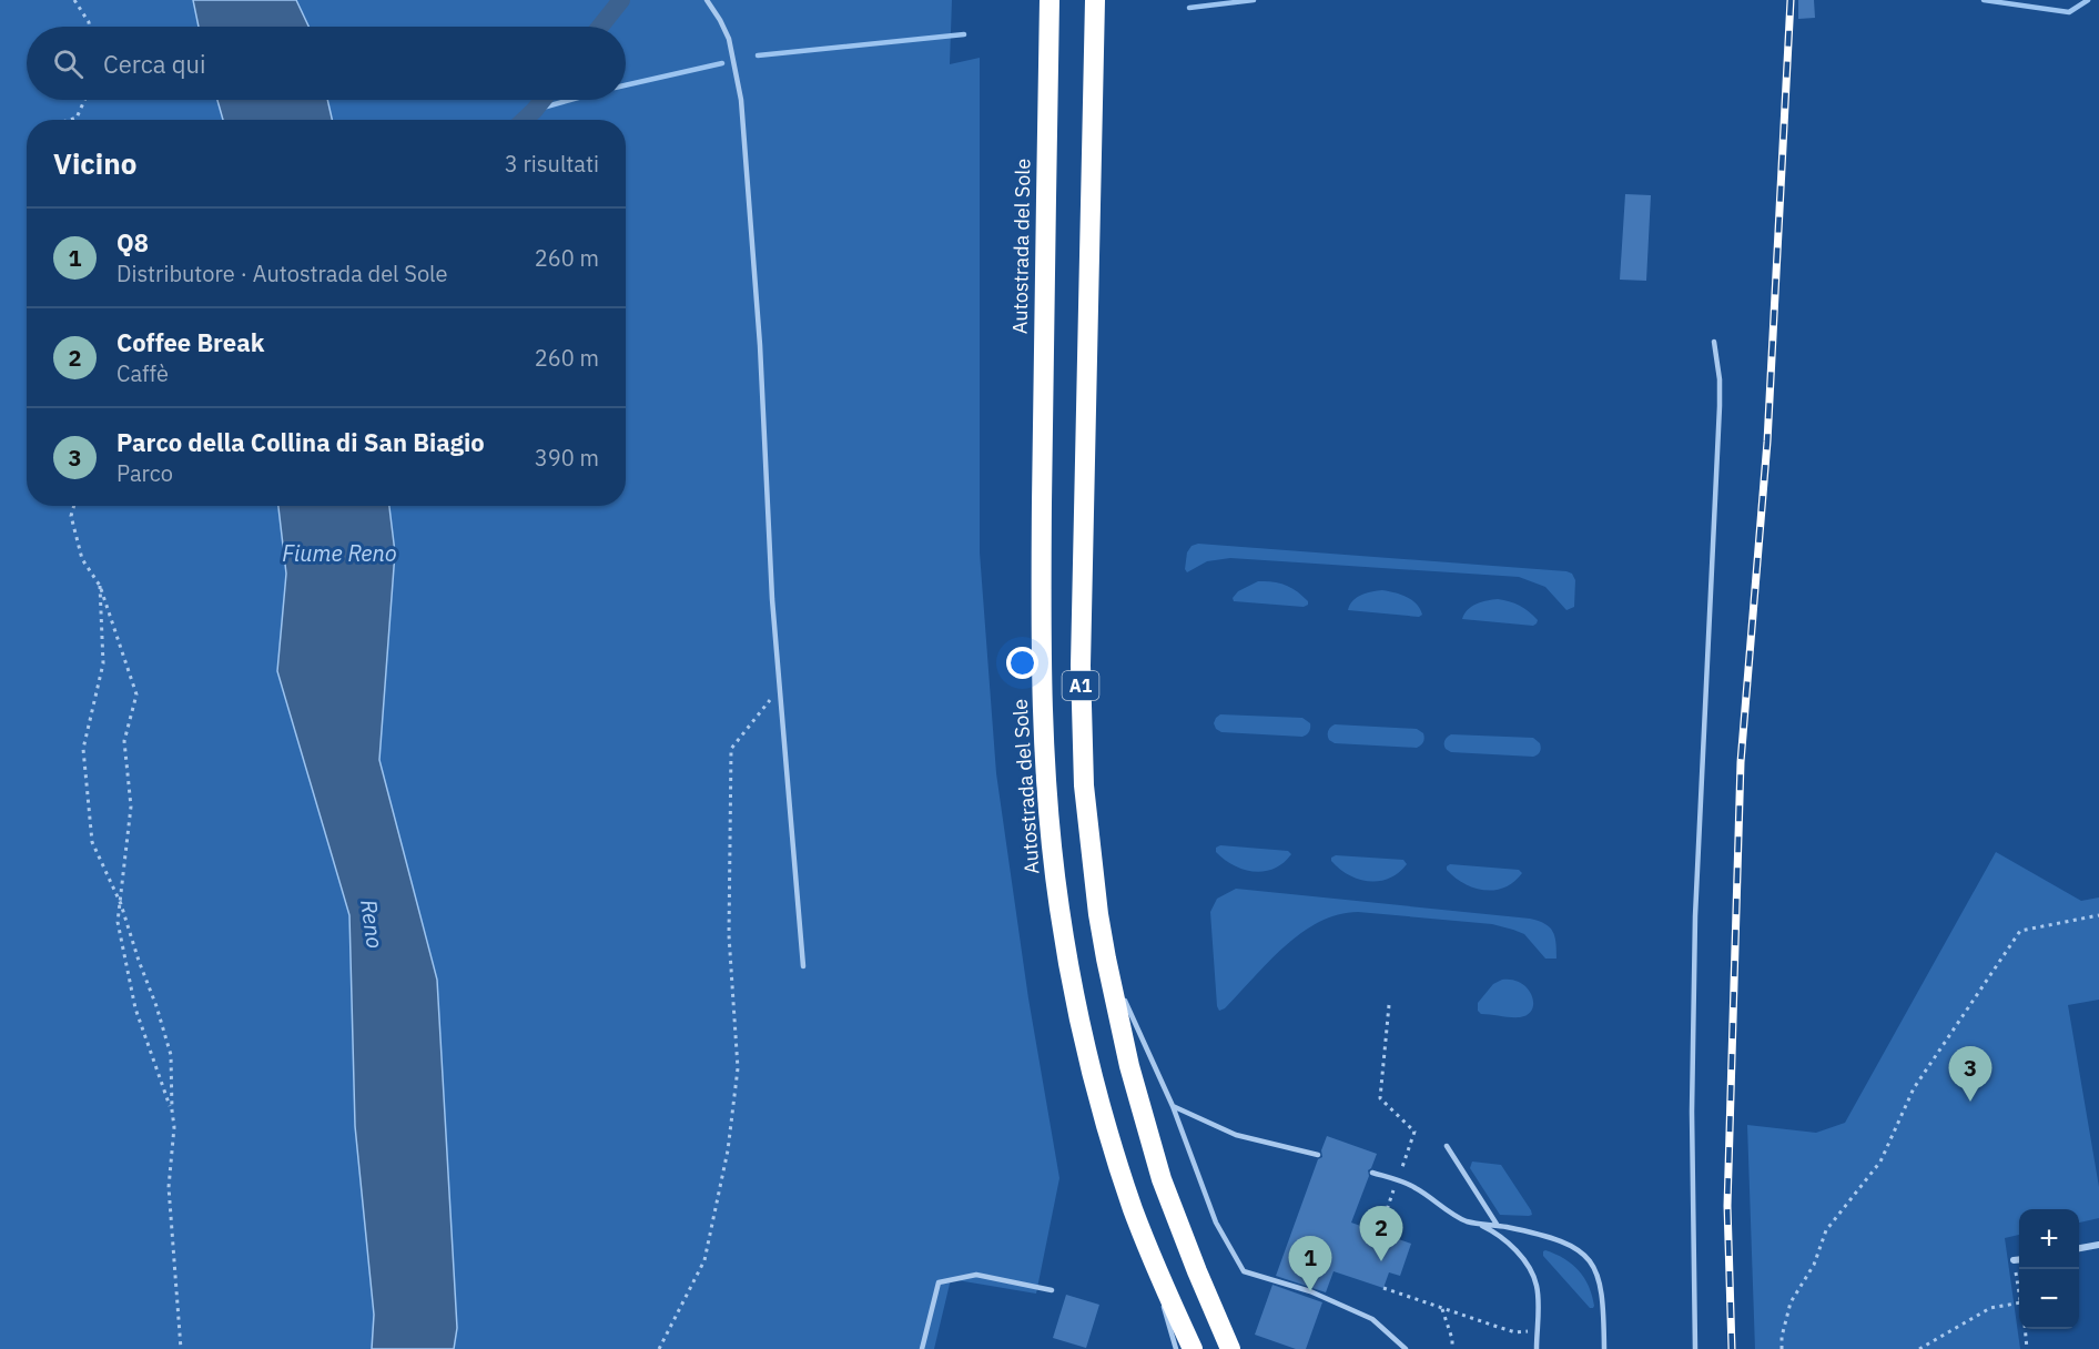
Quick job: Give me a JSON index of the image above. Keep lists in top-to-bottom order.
{
  "streets": {
    "highway": ["Autostrada del Sole", "A1"]
  },
  "water": ["Fiume Reno", "Reno"],
  "page": {
    "search": "Cerca qui",
    "heading": ["Vicino", "3 risultati"],
    "list": [
      {
        "mark": "1",
        "name": "Q8",
        "note": "Distributore · Autostrada del Sole",
        "value": "260 m"
      },
      {
        "mark": "2",
        "name": "Coffee Break",
        "note": "Caffè",
        "value": "260 m"
      },
      {
        "mark": "3",
        "name": "Parco della Collina di San Biagio",
        "note": "Parco",
        "value": "390 m"
      }
    ],
    "pins": ["3", "2", "1"],
    "map_buttons": ["+", "−"]
  }
}
